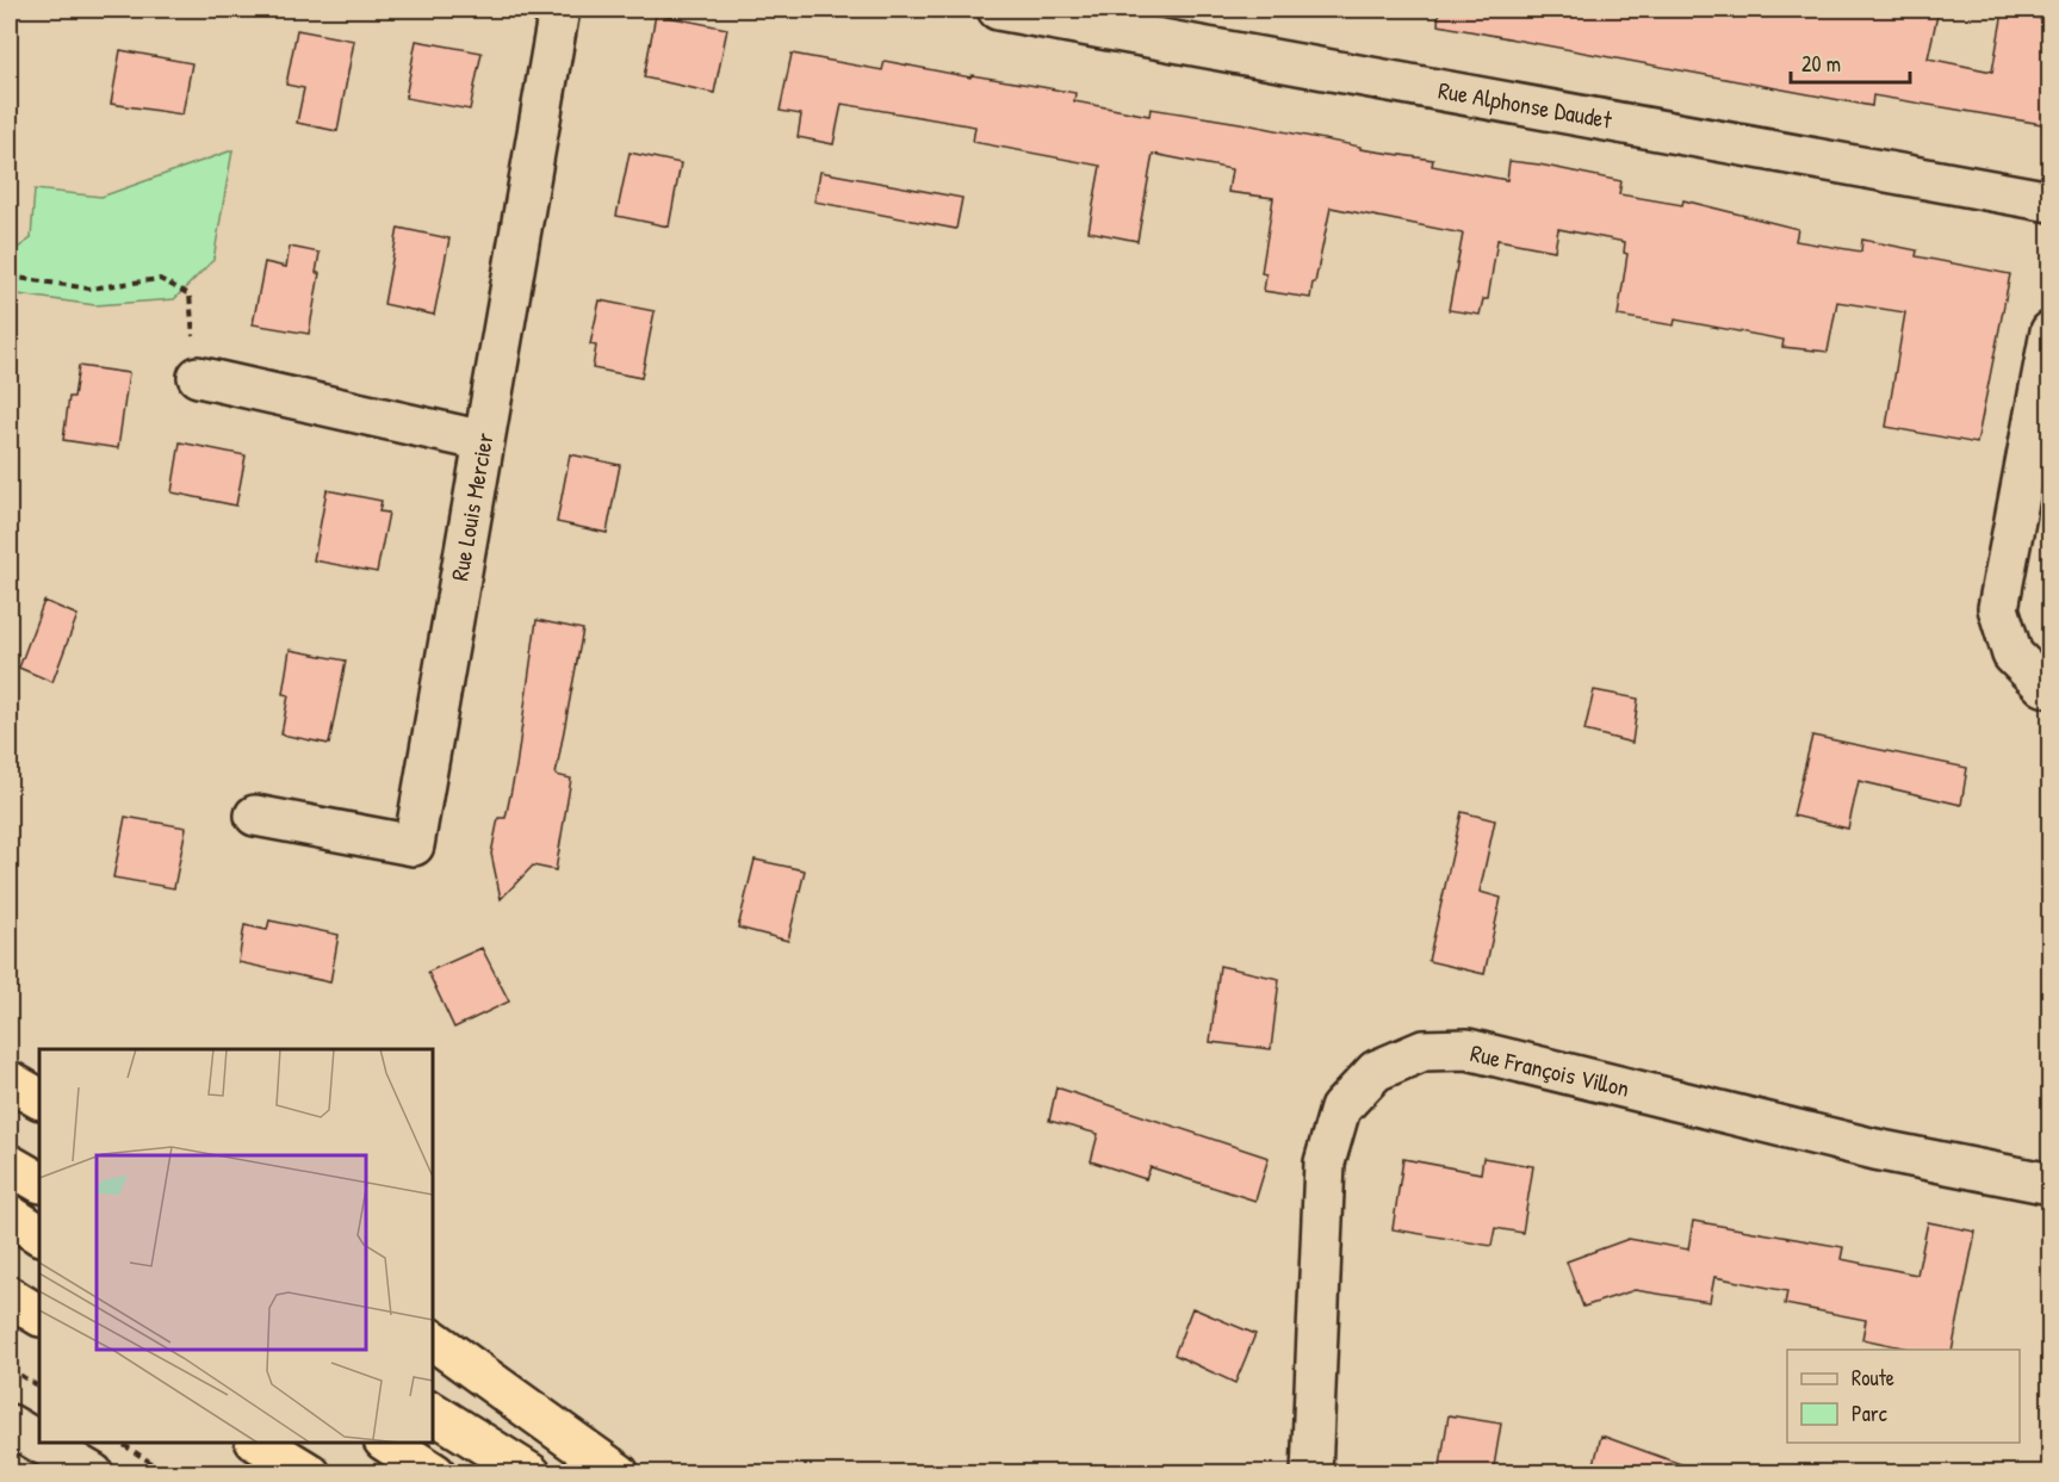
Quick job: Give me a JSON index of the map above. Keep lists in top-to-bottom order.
{
  "streets": {
    "street": ["Rue Alphonse Daudet", "Rue Louis Mercier", "Rue François Villon"]
  },
  "legend": ["Route", "Parc"],
  "scale_bar": "20 m"
}
